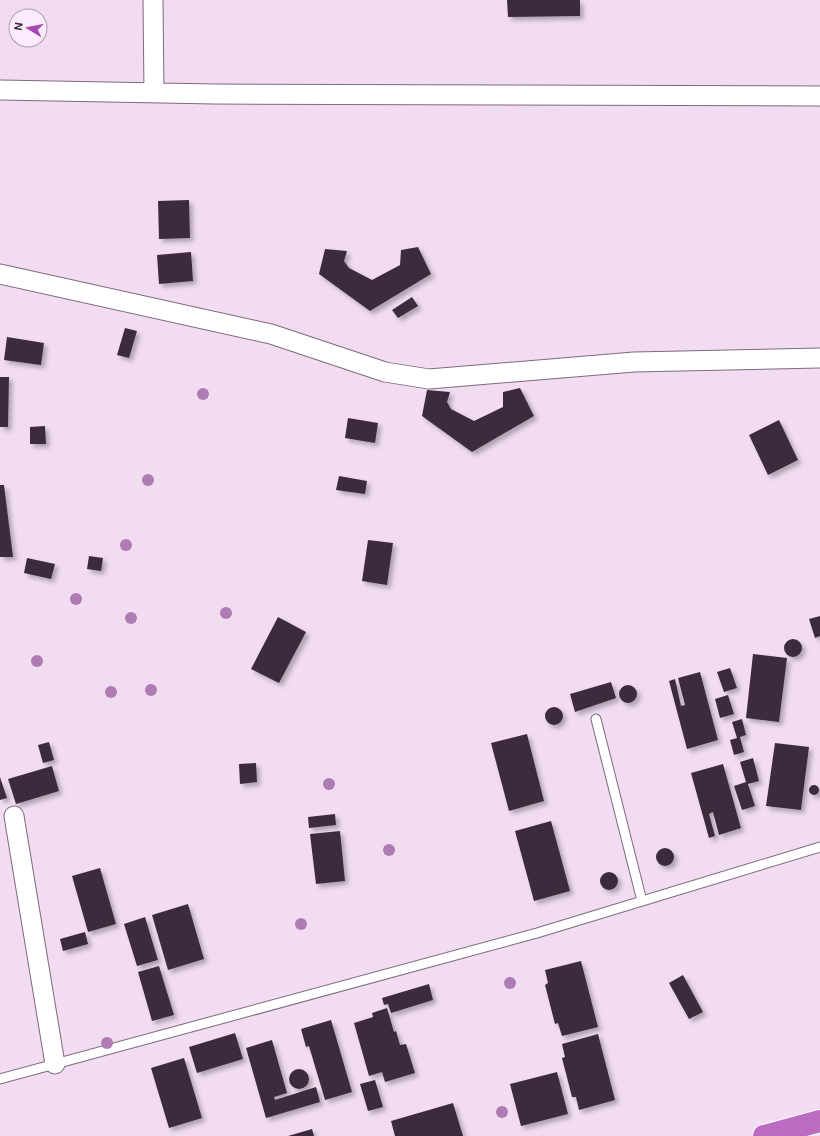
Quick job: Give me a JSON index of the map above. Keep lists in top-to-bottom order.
{
  "north": "left"
}
